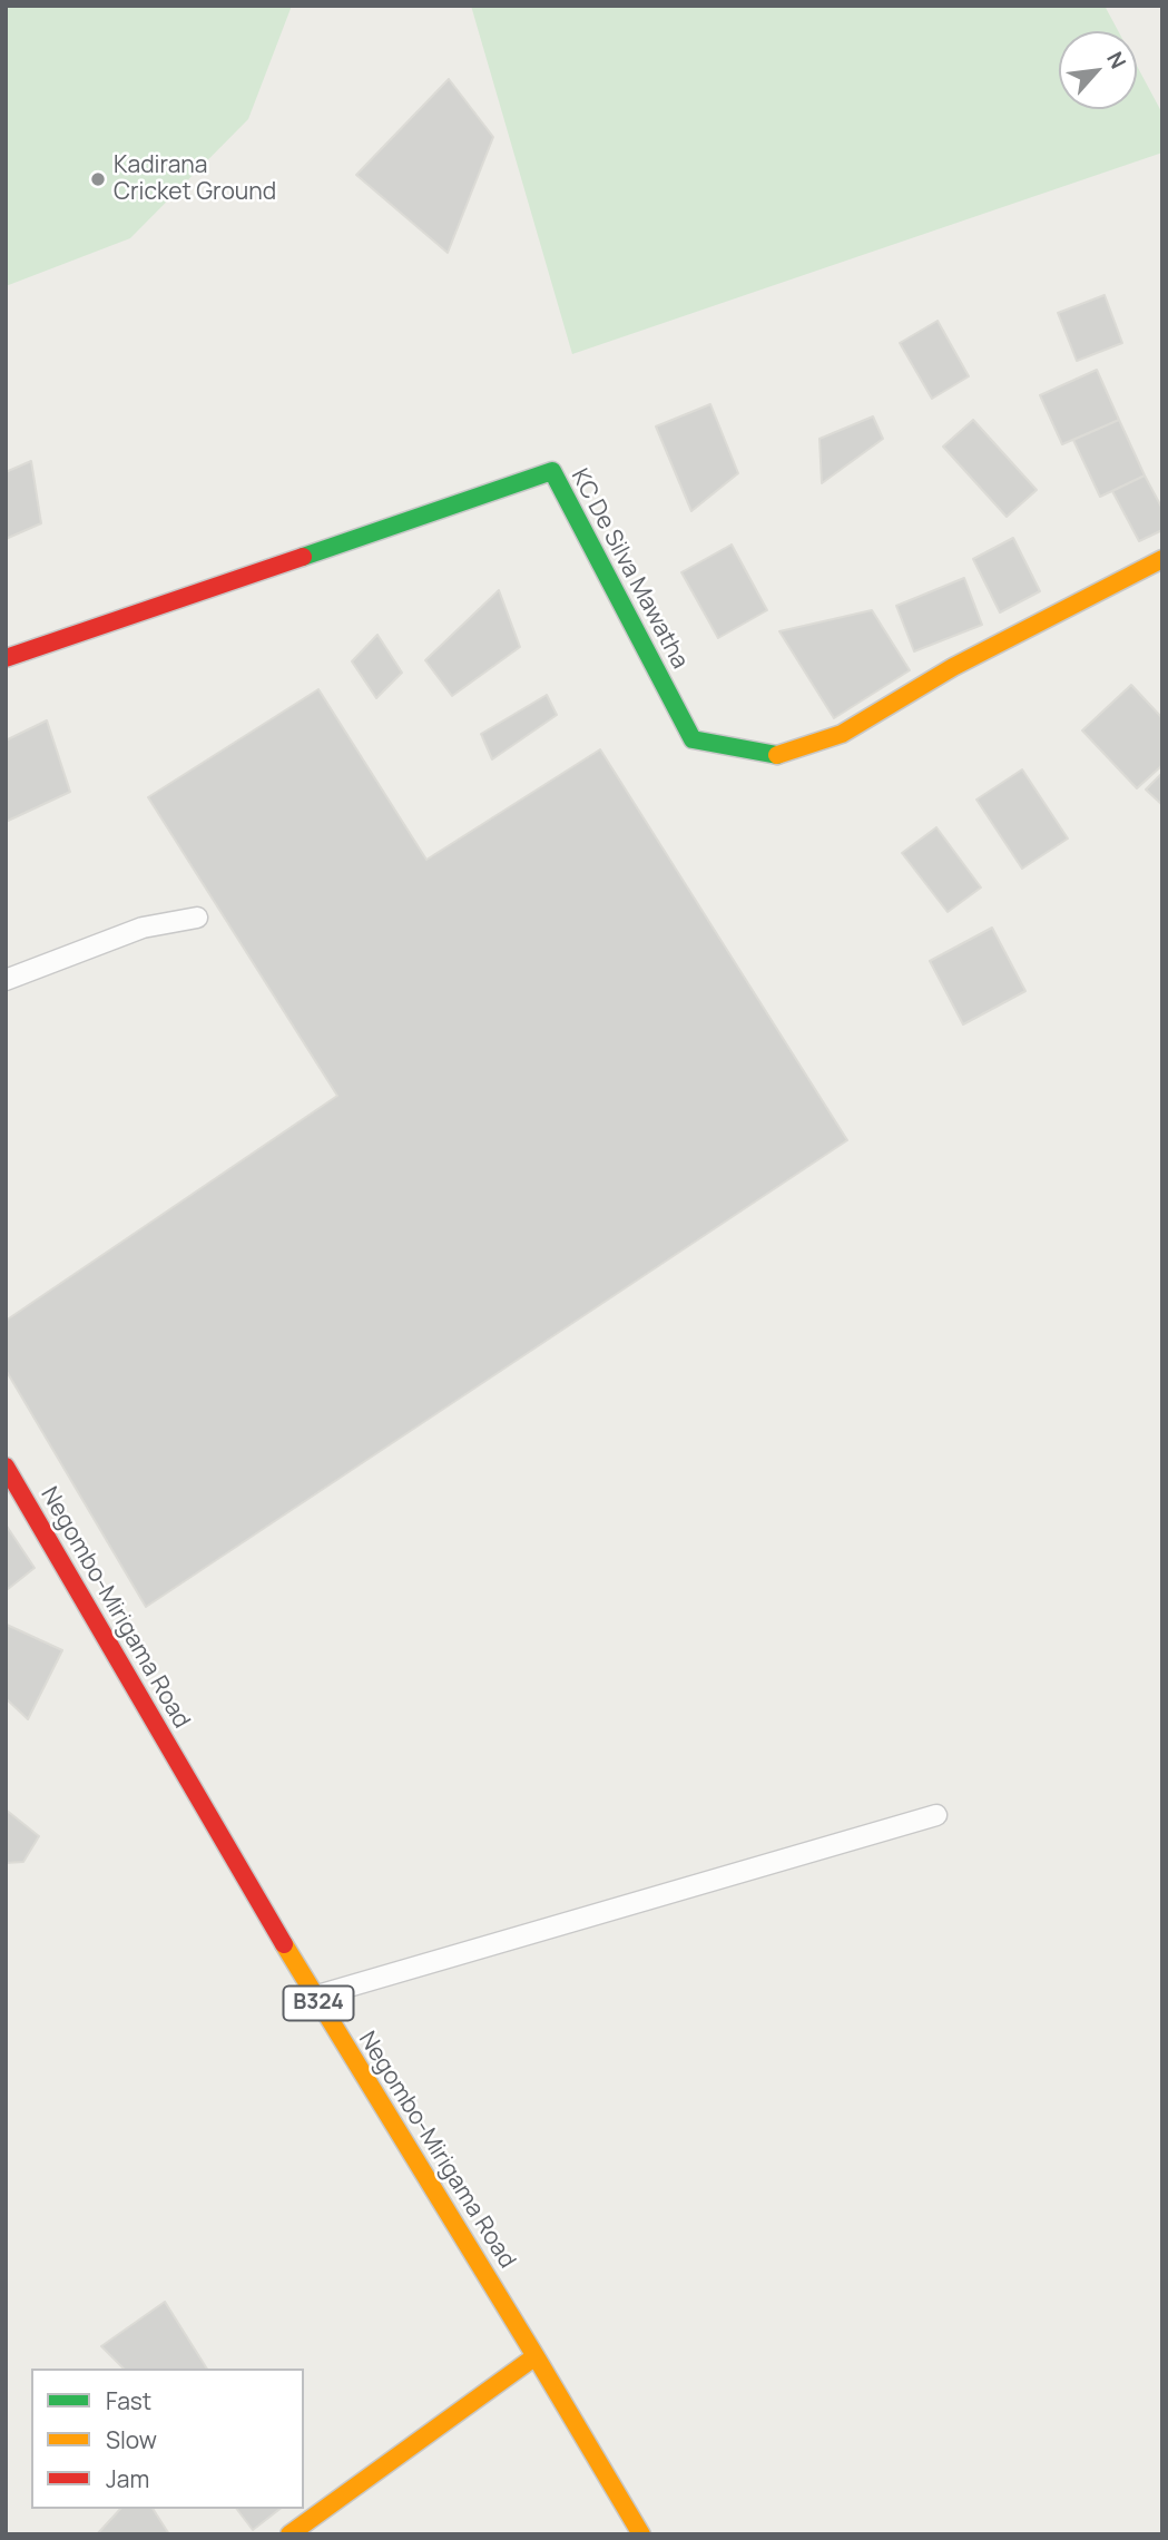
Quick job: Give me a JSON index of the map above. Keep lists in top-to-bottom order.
{
  "streets": {
    "street": ["KC De Silva Mawatha", "Negombo-Mirigama Road", "B324"]
  },
  "places": ["Kadirana Cricket Ground"],
  "legend": ["Fast", "Slow", "Jam"],
  "north": "top right"
}
